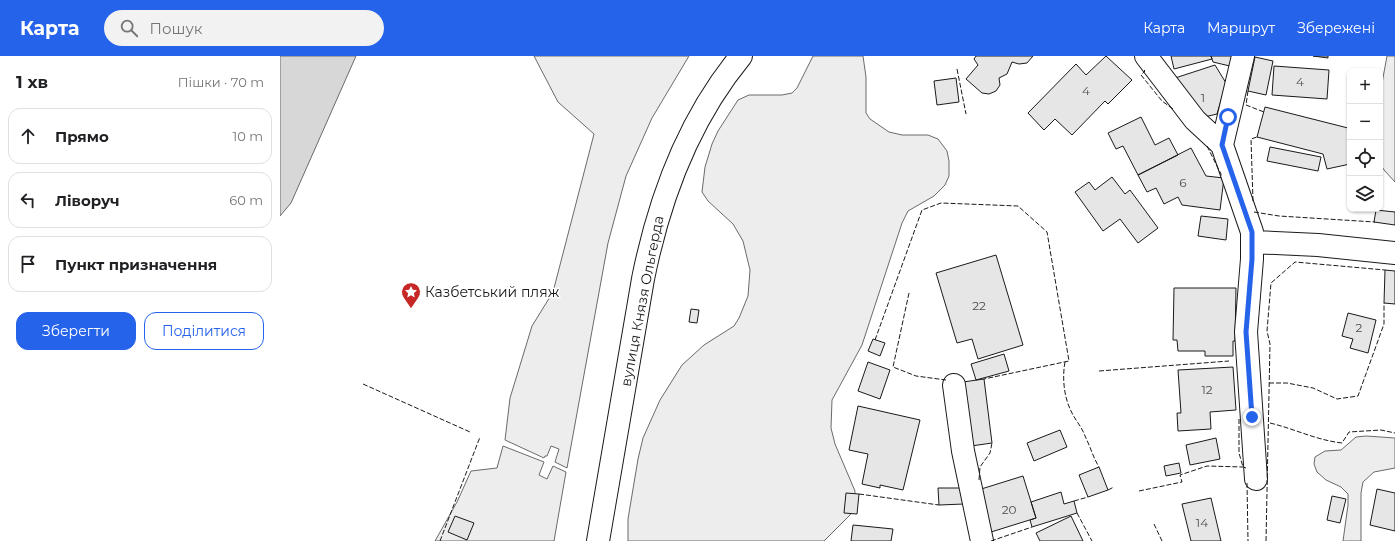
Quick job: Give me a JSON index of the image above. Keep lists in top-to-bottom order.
{
  "streets": {
    "street": ["вулиця Князя Ольгерда"]
  },
  "places": {
    "place": ["Казбетський пляж"]
  },
  "house_numbers": [
    "4",
    "4",
    "1",
    "6",
    "22",
    "2",
    "12",
    "20",
    "14"
  ],
  "page": {
    "header": "Карта",
    "search": "Пошук",
    "nav": ["Карта", "Маршрут", "Збережені"],
    "heading": ["1 хв", "Пішки · 70 m"],
    "map_buttons": ["+", "−"],
    "list": [
      ["Прямо", "10 m"],
      ["Ліворуч", "60 m"],
      "Пункт призначення"
    ],
    "buttons": ["Зберегти", "Поділитися"]
  }
}
